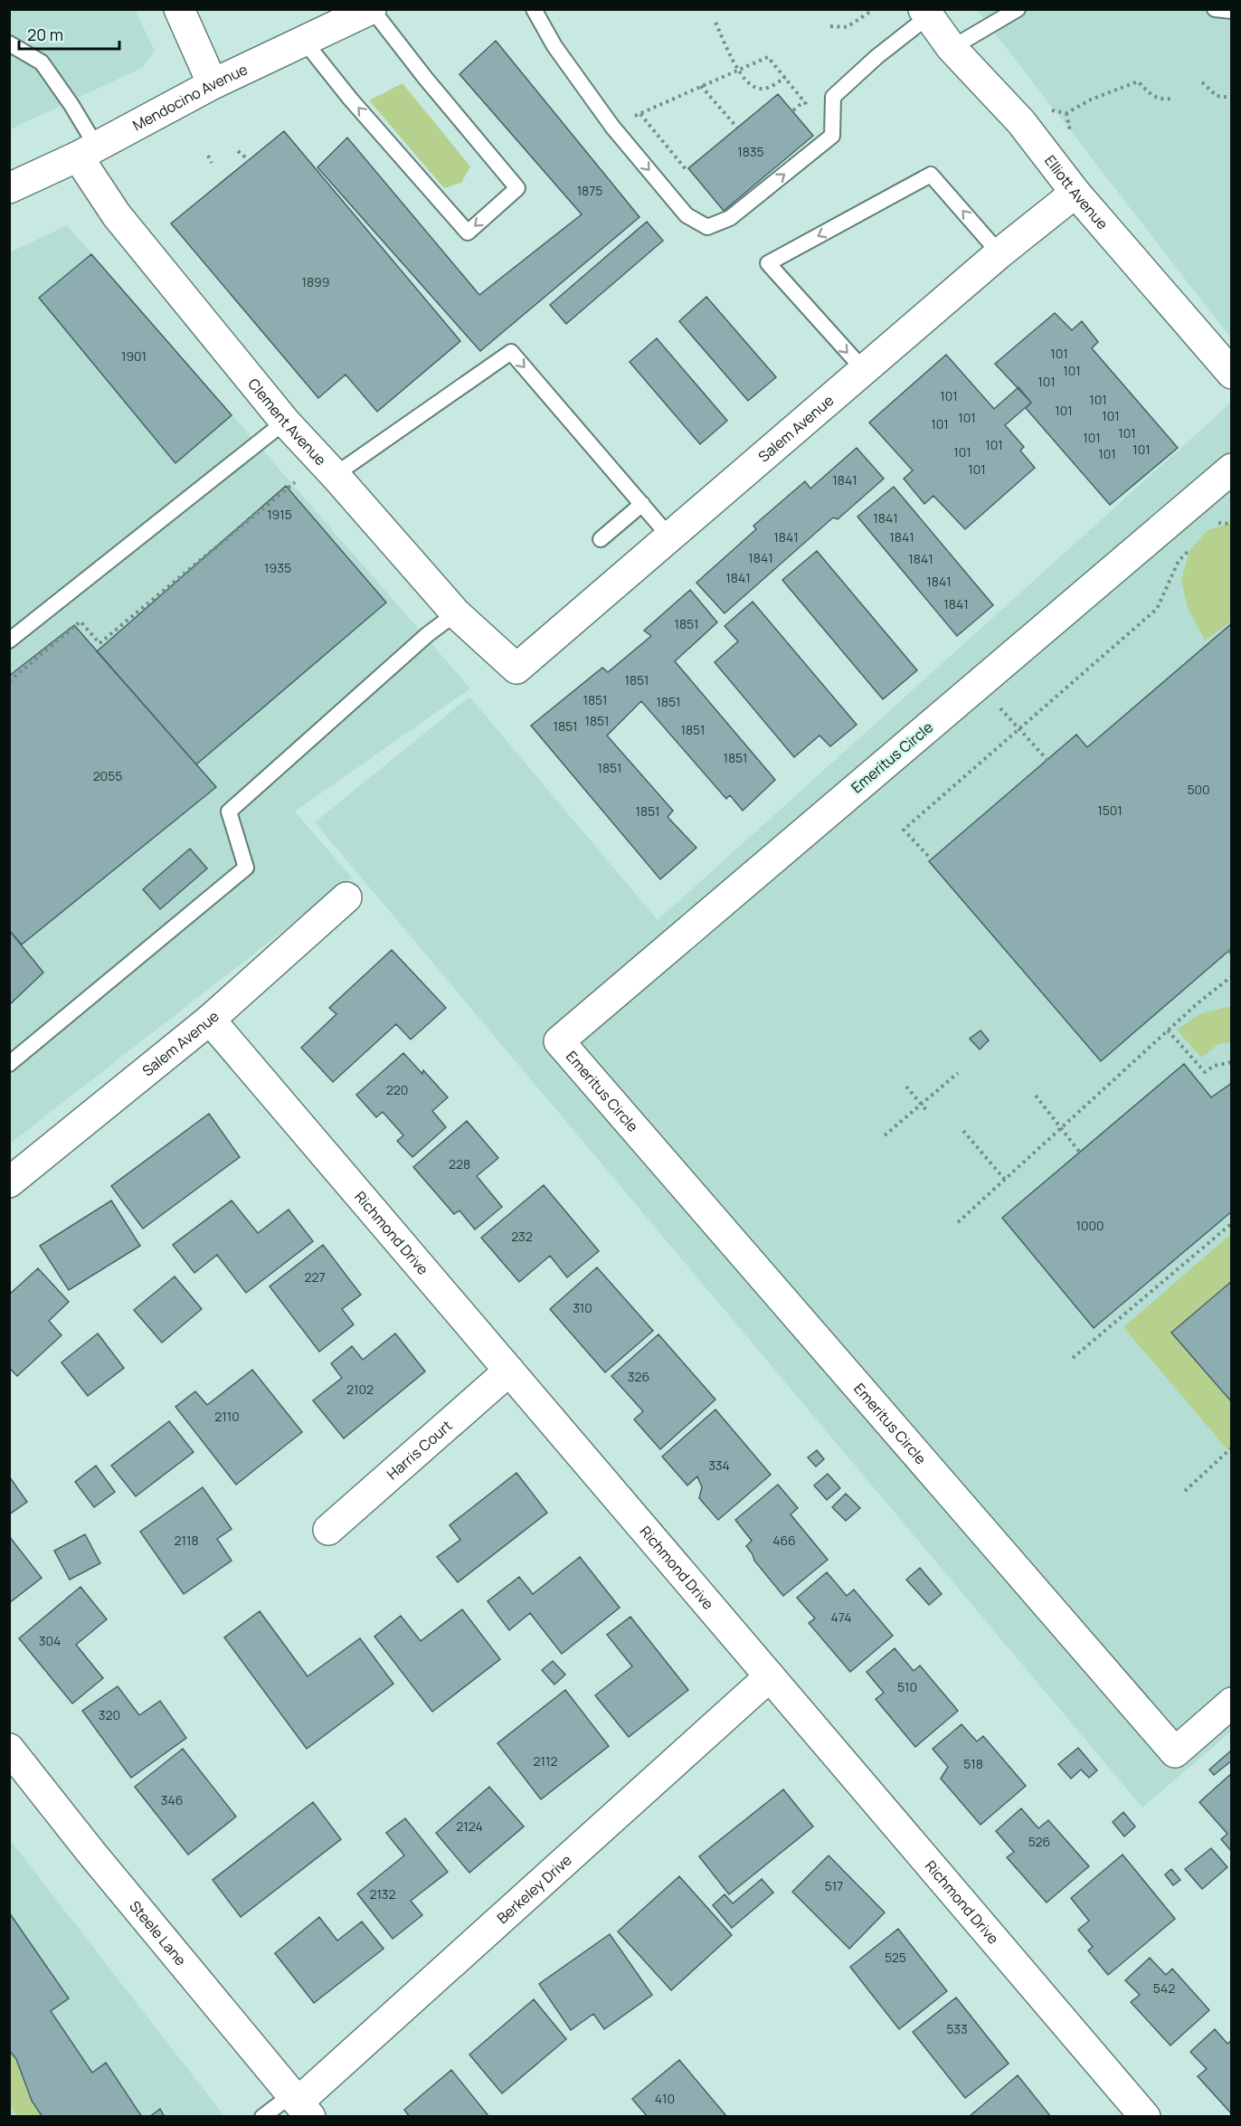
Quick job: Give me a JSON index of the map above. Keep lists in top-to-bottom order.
{
  "streets": {
    "street": [
      "Mendocino Avenue",
      "Elliott Avenue",
      "Clement Avenue",
      "Salem Avenue",
      "Emeritus Circle",
      "Richmond Drive",
      "Harris Court",
      "Berkeley Drive",
      "Steele Lane"
    ]
  },
  "crossings": [
    ["Mendocino Avenue", "Clement Avenue"],
    ["Elliott Avenue", "Salem Avenue"],
    ["Clement Avenue", "Salem Avenue"],
    ["Salem Avenue", "Richmond Drive"],
    ["Richmond Drive", "Harris Court"],
    ["Richmond Drive", "Berkeley Drive"],
    ["Berkeley Drive", "Steele Lane"]
  ],
  "house_numbers": [
    "1835",
    "1875",
    "1899",
    "101",
    "1901",
    "101",
    "101",
    "101",
    "101",
    "101",
    "101",
    "101",
    "101",
    "101",
    "101",
    "101",
    "101",
    "101",
    "101",
    "101",
    "1841",
    "1915",
    "1841",
    "1841",
    "1841",
    "1841",
    "1841",
    "1935",
    "1841",
    "1841",
    "1841",
    "1851",
    "1851",
    "1851",
    "1851",
    "1851",
    "1851",
    "1851",
    "1851",
    "1851",
    "2055",
    "500",
    "1501",
    "1851",
    "220",
    "228",
    "1000",
    "232",
    "227",
    "310",
    "326",
    "2102",
    "2110",
    "334",
    "2118",
    "466",
    "474",
    "304",
    "510",
    "320",
    "2112",
    "518",
    "346",
    "2124",
    "526",
    "517",
    "2132",
    "525",
    "542",
    "533",
    "410"
  ],
  "scale_bar": "20 m"
}
